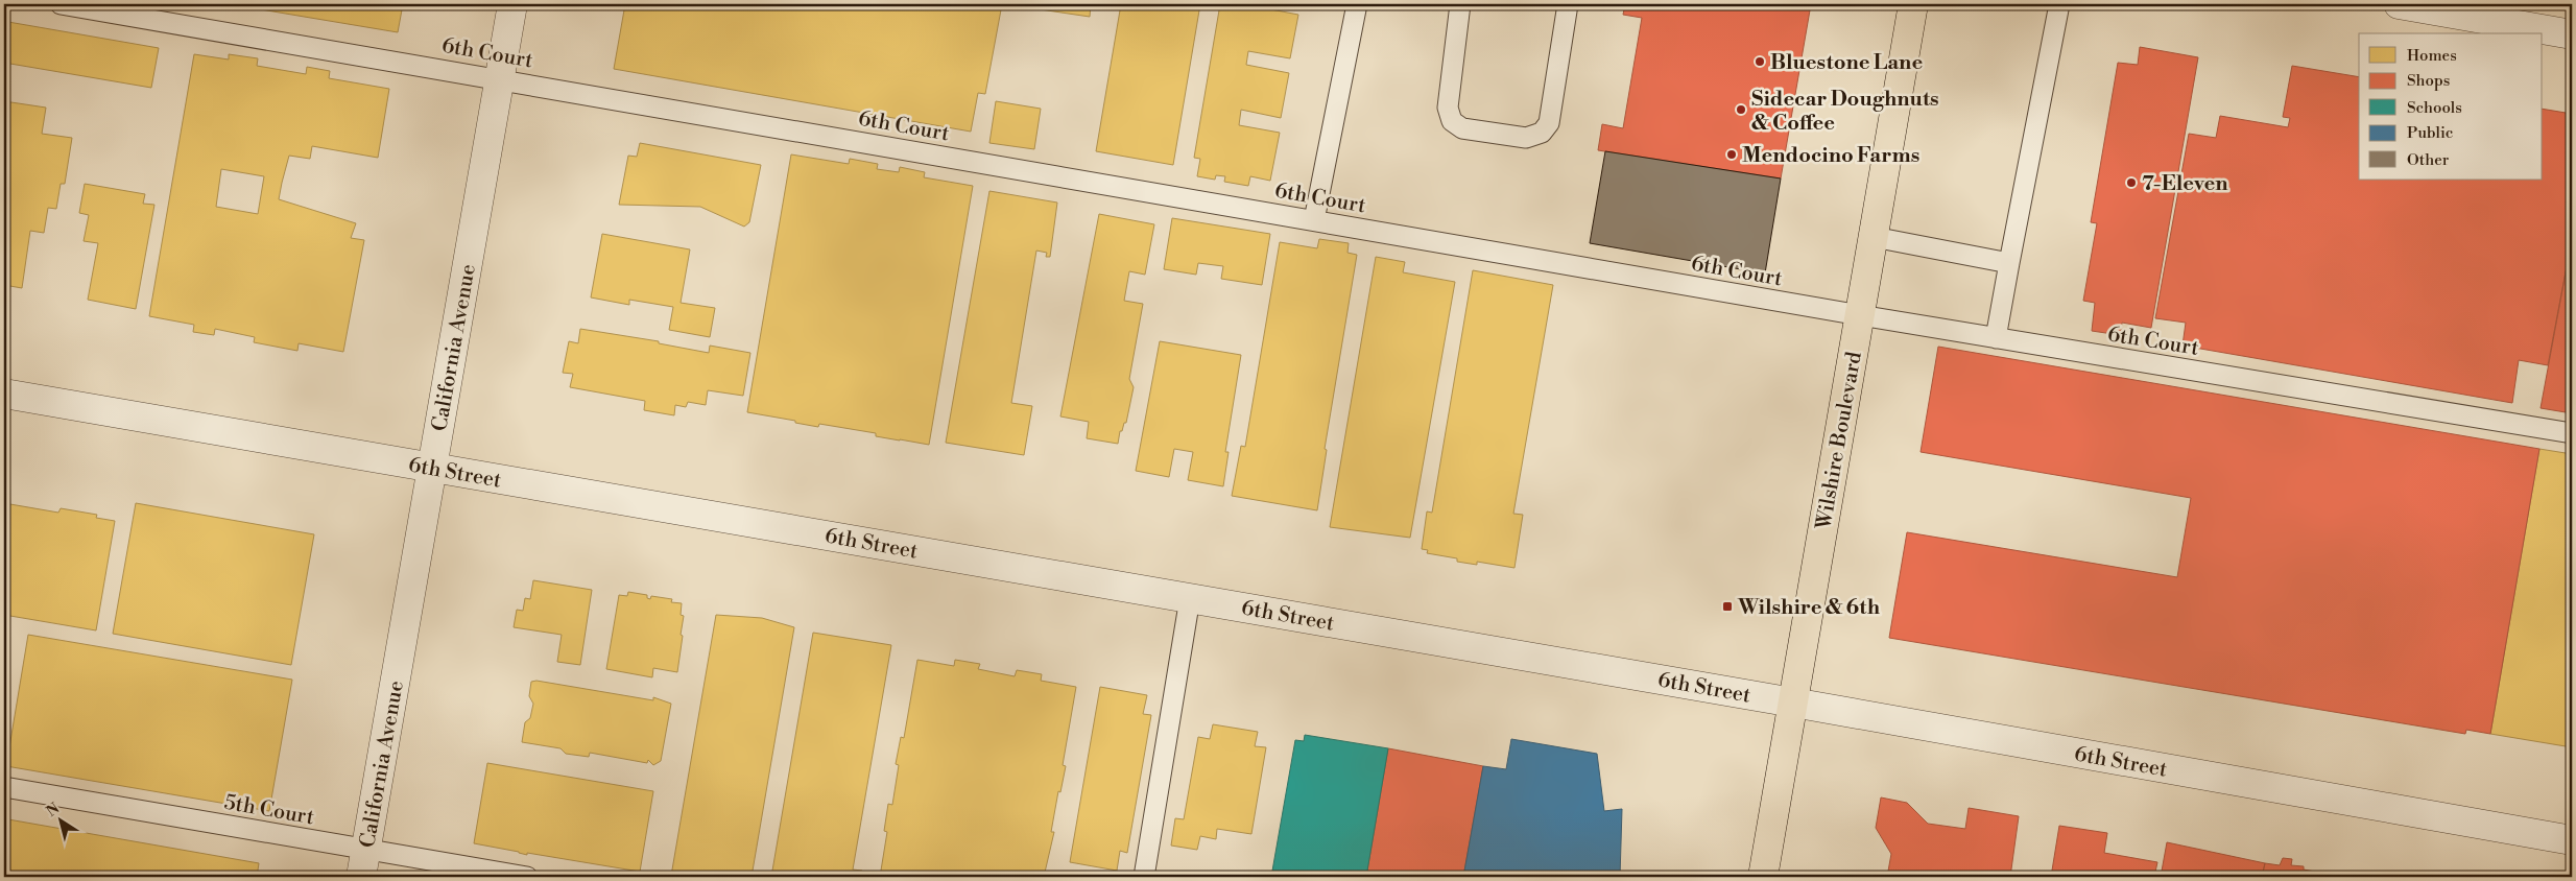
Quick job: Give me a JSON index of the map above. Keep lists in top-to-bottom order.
{
  "streets": {
    "main road": ["Wilshire Boulevard"],
    "street": ["California Avenue", "6th Street"],
    "lane": ["6th Court", "5th Court"]
  },
  "crossings": [
    ["6th Court", "California Avenue"],
    ["6th Court", "Wilshire Boulevard"],
    ["California Avenue", "6th Street"],
    ["California Avenue", "5th Court"],
    ["Wilshire Boulevard", "6th Street"]
  ],
  "places": {
    "other": [
      "Bluestone Lane",
      "Sidecar Doughnuts & Coffee",
      "Mendocino Farms",
      "7-Eleven"
    ],
    "transit": ["Wilshire & 6th"]
  },
  "legend": [
    "Homes",
    "Shops",
    "Schools",
    "Public",
    "Other"
  ],
  "north": "top left"
}
